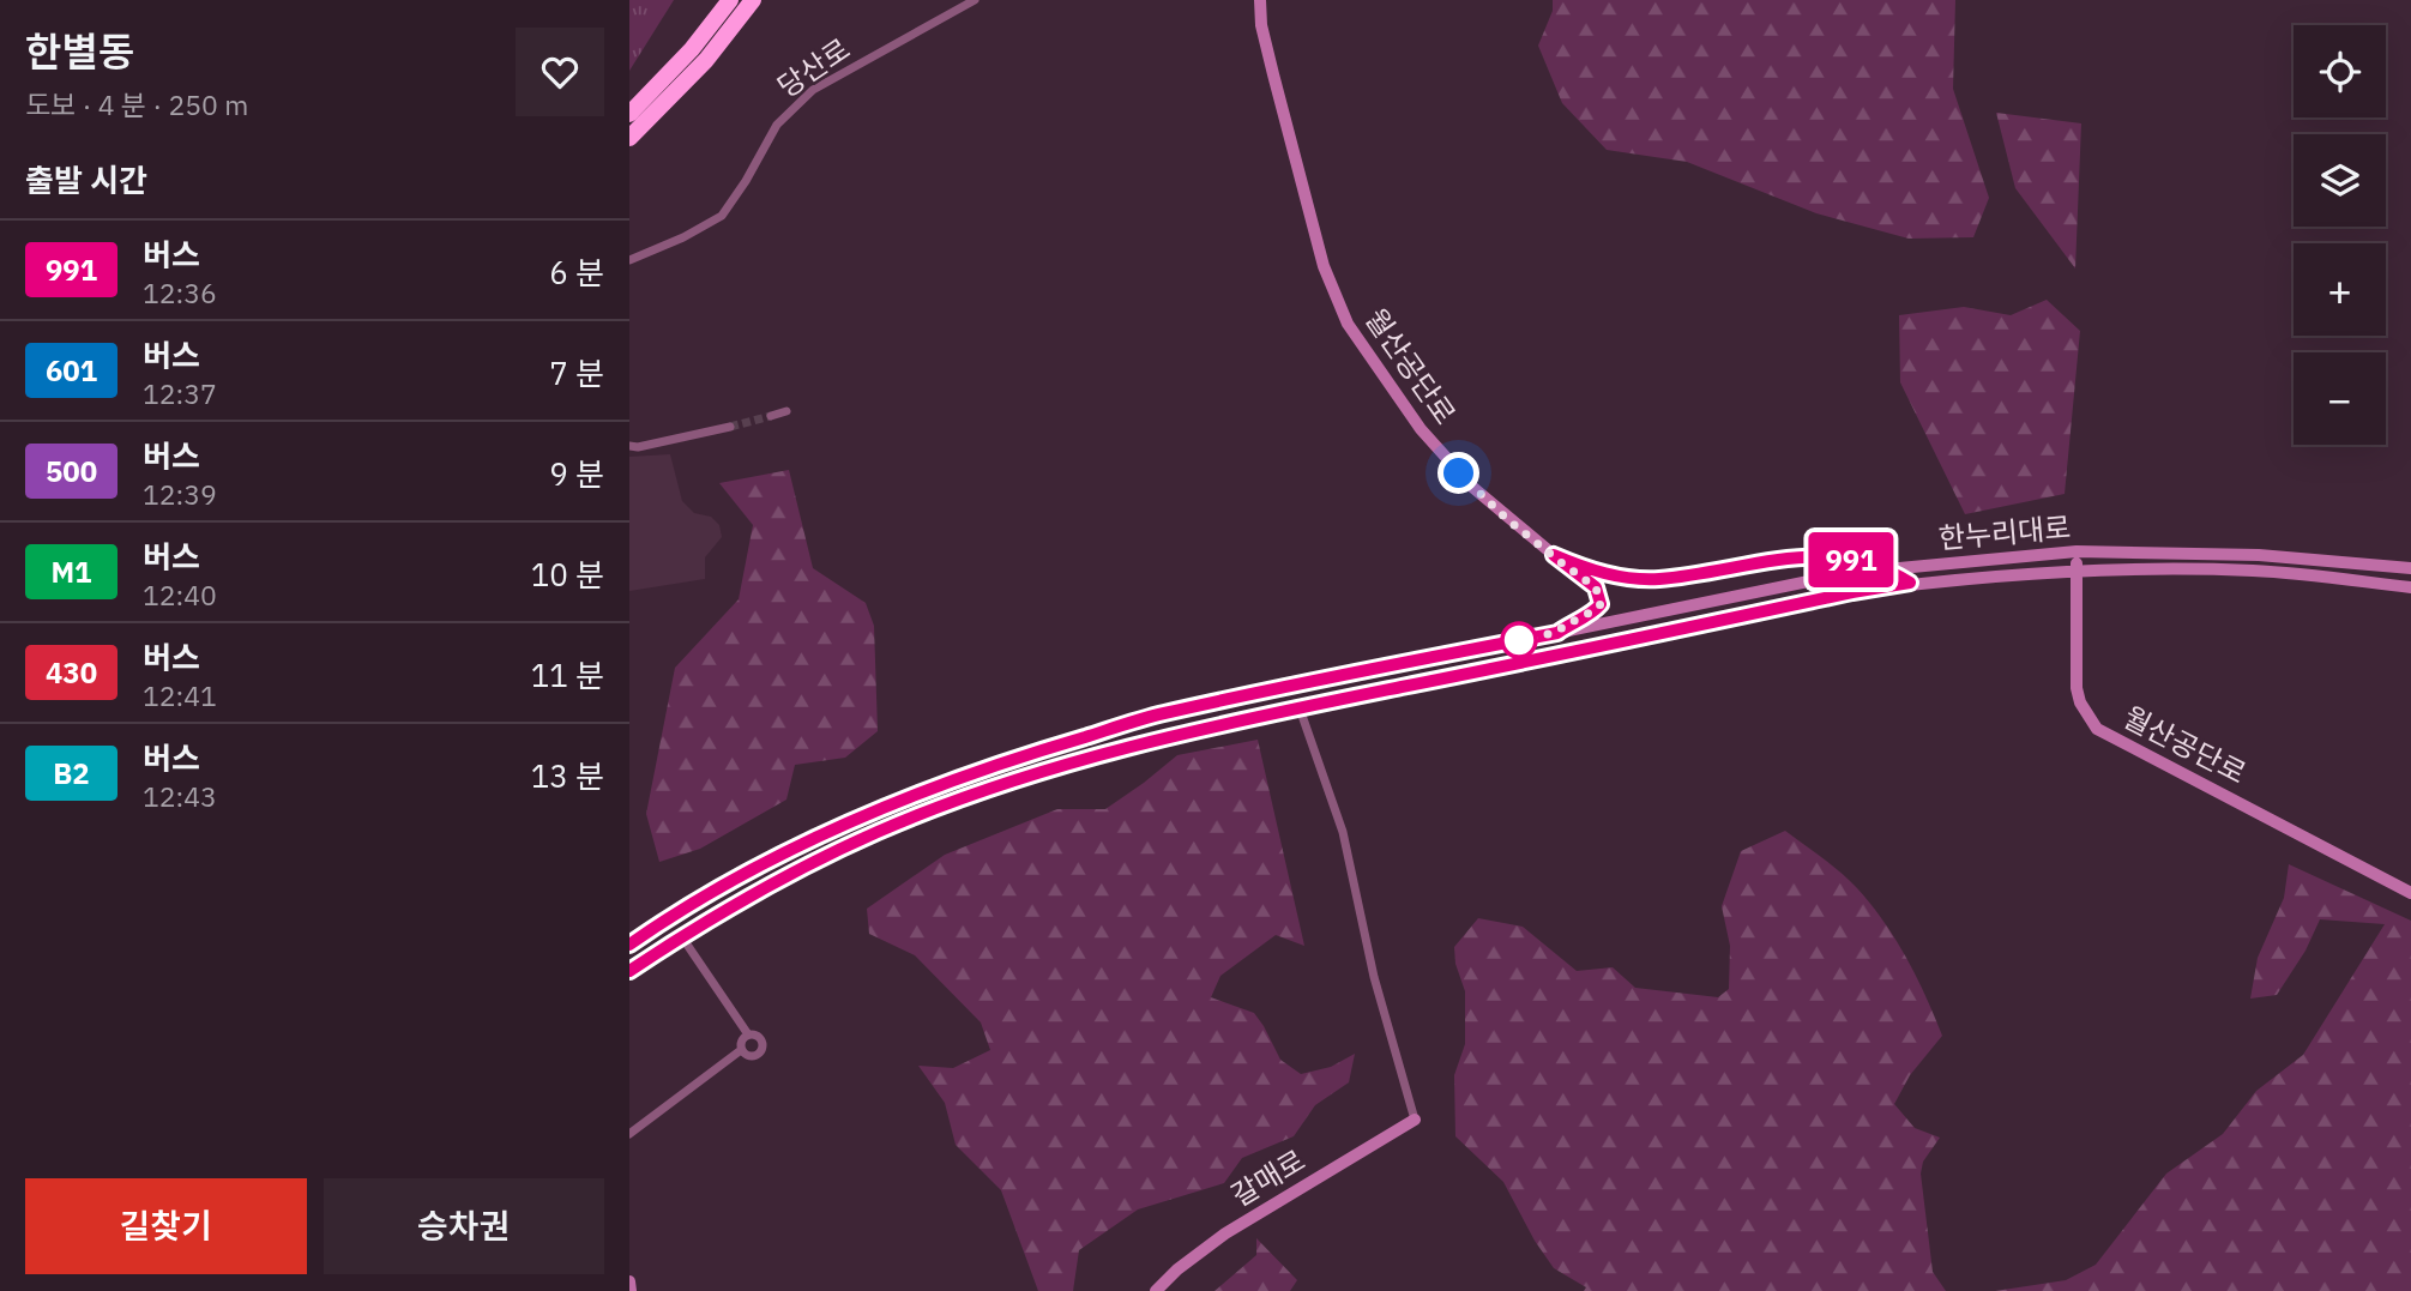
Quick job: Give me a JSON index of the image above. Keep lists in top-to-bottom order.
{
  "streets": {
    "street": [
      "당산로",
      "월산공단로",
      "한누리대로",
      "갈매로"
    ]
  },
  "crossings": [
    ["월산공단로", "한누리대로"]
  ],
  "lines": ["bus line 991"],
  "page": {
    "heading": [
      ["한별동", "도보 · 4 분 · 250 m"],
      "출발 시간"
    ],
    "on_map": "991",
    "map_buttons": ["+", "−"],
    "list": [
      {
        "mark": "991",
        "name": "버스",
        "note": "12:36",
        "value": "6 분"
      },
      {
        "mark": "601",
        "name": "버스",
        "note": "12:37",
        "value": "7 분"
      },
      {
        "mark": "500",
        "name": "버스",
        "note": "12:39",
        "value": "9 분"
      },
      {
        "mark": "M1",
        "name": "버스",
        "note": "12:40",
        "value": "10 분"
      },
      {
        "mark": "430",
        "name": "버스",
        "note": "12:41",
        "value": "11 분"
      },
      {
        "mark": "B2",
        "name": "버스",
        "note": "12:43",
        "value": "13 분"
      }
    ],
    "buttons": ["길찾기", "승차권"]
  }
}
